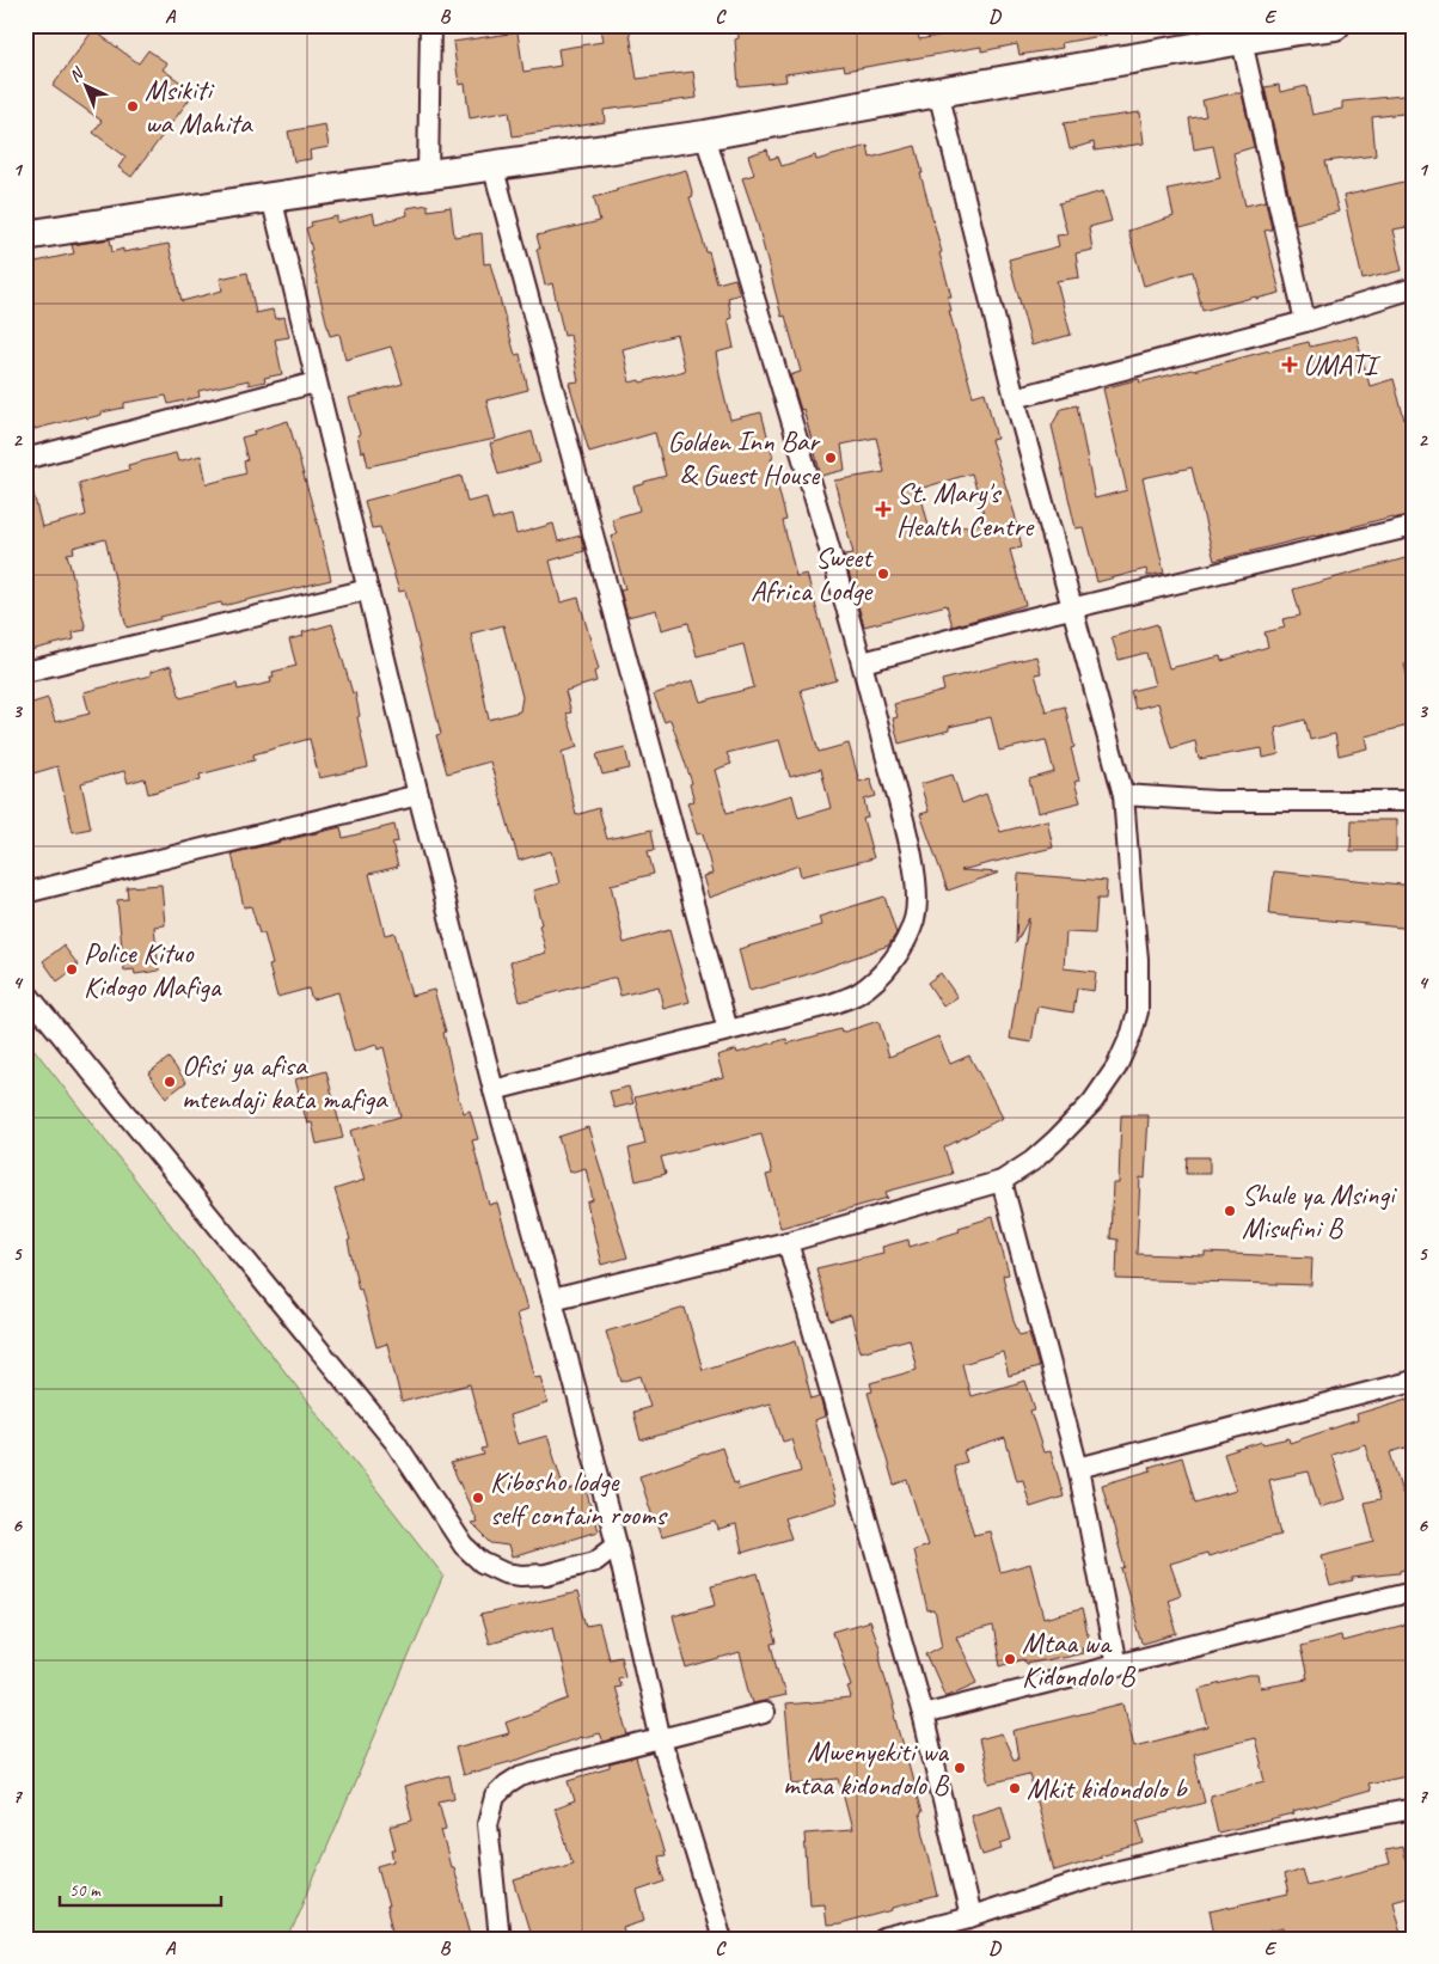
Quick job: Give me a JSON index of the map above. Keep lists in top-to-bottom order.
{
  "places": {
    "other": [
      "Msikiti wa Mahita",
      "Golden Inn Bar & Guest House",
      "Sweet Africa Lodge",
      "Police Kituo Kidogo Mafiga",
      "Ofisi ya afisa mtendaji kata mafiga",
      "Shule ya Msingi Misufini B",
      "Kibosho lodge self contain rooms",
      "Mtaa wa Kidondolo B",
      "Mwenyekiti wa mtaa kidondolo B",
      "Mkit kidondolo b"
    ],
    "health": ["UMATI", "St. Mary's Health Centre"]
  },
  "scale_bar": "50 m",
  "north": "top left",
  "grid": {
    "columns": [
      "A",
      "B",
      "C",
      "D",
      "E"
    ],
    "rows": [
      "1",
      "2",
      "3",
      "4",
      "5",
      "6",
      "7"
    ]
  }
}
